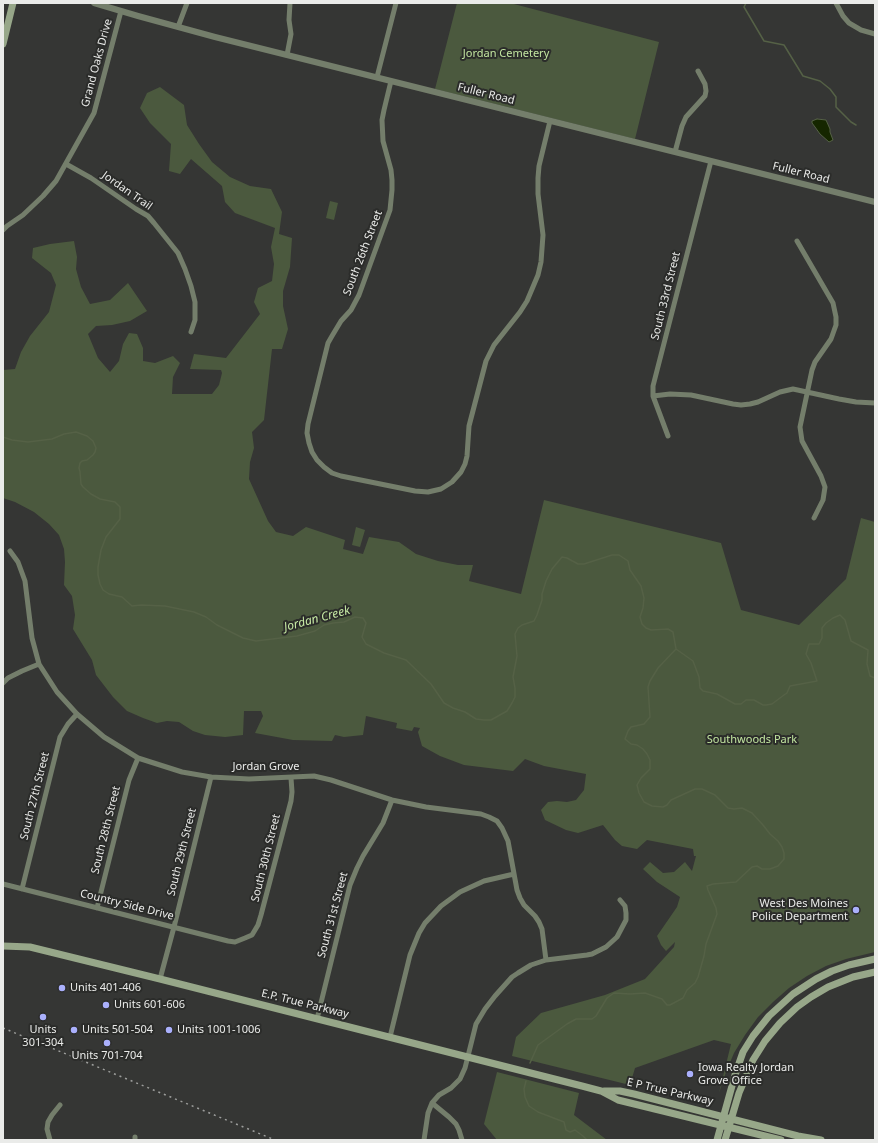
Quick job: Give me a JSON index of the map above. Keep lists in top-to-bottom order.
{
  "streets": {
    "main road": ["E.P. True Parkway", "E P True Parkway"],
    "street": [
      "Grand Oaks Drive",
      "Fuller Road",
      "Jordan Trail",
      "South 26th Street",
      "South 33rd Street",
      "Jordan Grove",
      "South 27th Street",
      "South 28th Street",
      "South 29th Street",
      "South 30th Street",
      "Country Side Drive",
      "South 31st Street"
    ]
  },
  "crossings": [
    ["Grand Oaks Drive", "Fuller Road"],
    ["Grand Oaks Drive", "Jordan Trail"],
    ["Fuller Road", "South 26th Street"],
    ["Fuller Road", "South 33rd Street"],
    ["Jordan Grove", "South 27th Street"],
    ["Jordan Grove", "South 28th Street"],
    ["Jordan Grove", "South 29th Street"],
    ["Jordan Grove", "South 30th Street"],
    ["Jordan Grove", "South 31st Street"],
    ["South 27th Street", "Country Side Drive"],
    ["South 28th Street", "Country Side Drive"],
    ["South 29th Street", "Country Side Drive"],
    ["South 29th Street", "E.P. True Parkway"],
    ["South 30th Street", "Country Side Drive"],
    ["South 31st Street", "E.P. True Parkway"],
    ["E.P. True Parkway", "E P True Parkway"]
  ],
  "water": ["Jordan Creek"],
  "parks": ["Jordan Cemetery", "Southwoods Park"],
  "places": [
    "West Des Moines Police Department",
    "Units 401-406",
    "Units 601-606",
    "Units 301-304",
    "Units 501-504",
    "Units 1001-1006",
    "Units 701-704",
    "Iowa Realty Jordan Grove Office"
  ]
}
